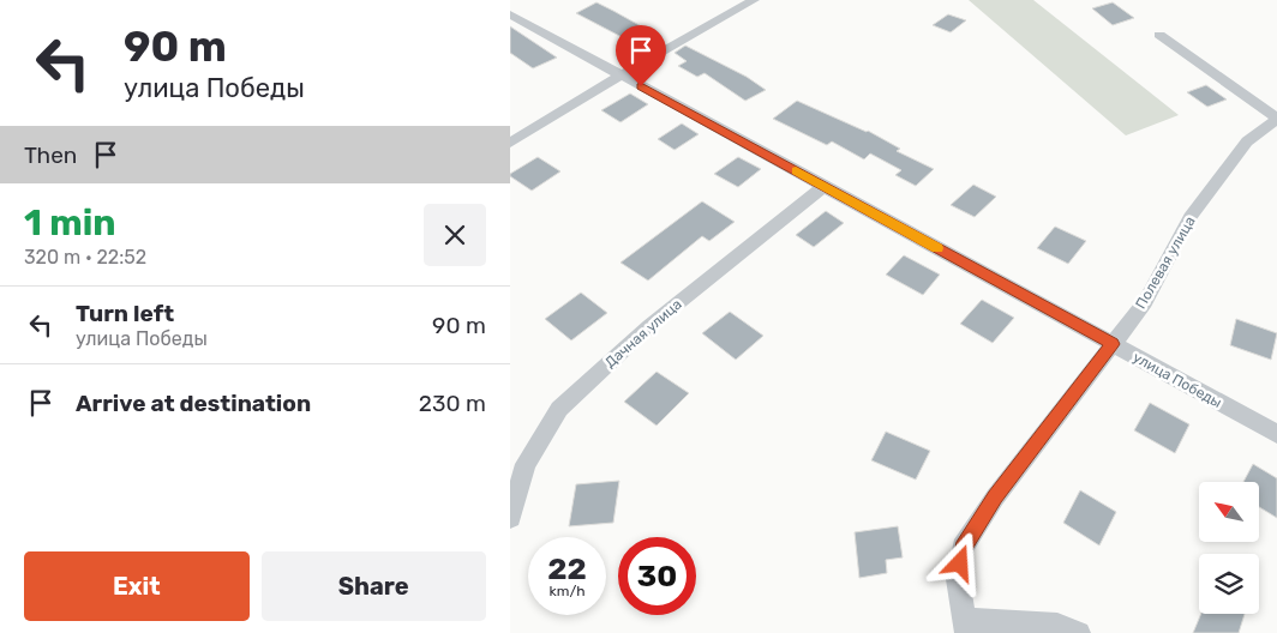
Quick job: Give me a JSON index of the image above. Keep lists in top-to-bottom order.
{
  "streets": {
    "street": ["Полевая улица", "Дачная улица", "улица Победы"]
  },
  "crossings": [
    ["Полевая улица", "улица Победы"],
    ["Дачная улица", "улица Победы"]
  ],
  "north": "top left",
  "page": {
    "turn": ["90 m", "улица Победы"],
    "then": "Then",
    "heading": ["1 min", "320 m · 22:52"],
    "list": [
      {
        "name": "Turn left",
        "note": "улица Победы",
        "value": "90 m"
      },
      {
        "name": "Arrive at destination",
        "value": "230 m"
      }
    ],
    "speed": "22 km/h",
    "limit": "30",
    "buttons": ["Exit", "Share"]
  }
}
